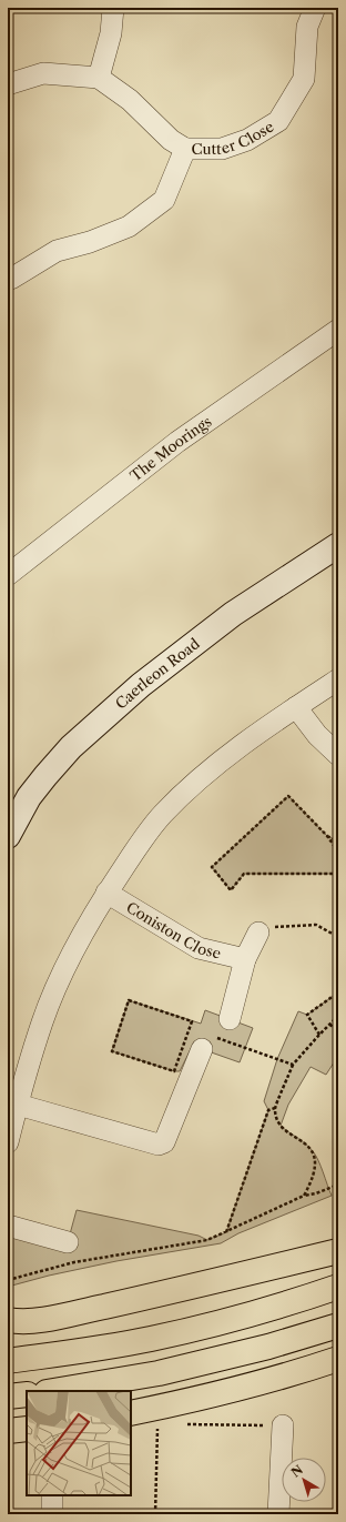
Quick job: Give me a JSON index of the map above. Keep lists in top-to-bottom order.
{
  "streets": {
    "main road": ["Caerleon Road"],
    "street": ["Cutter Close", "The Moorings", "Coniston Close"]
  },
  "north": "top left"
}
